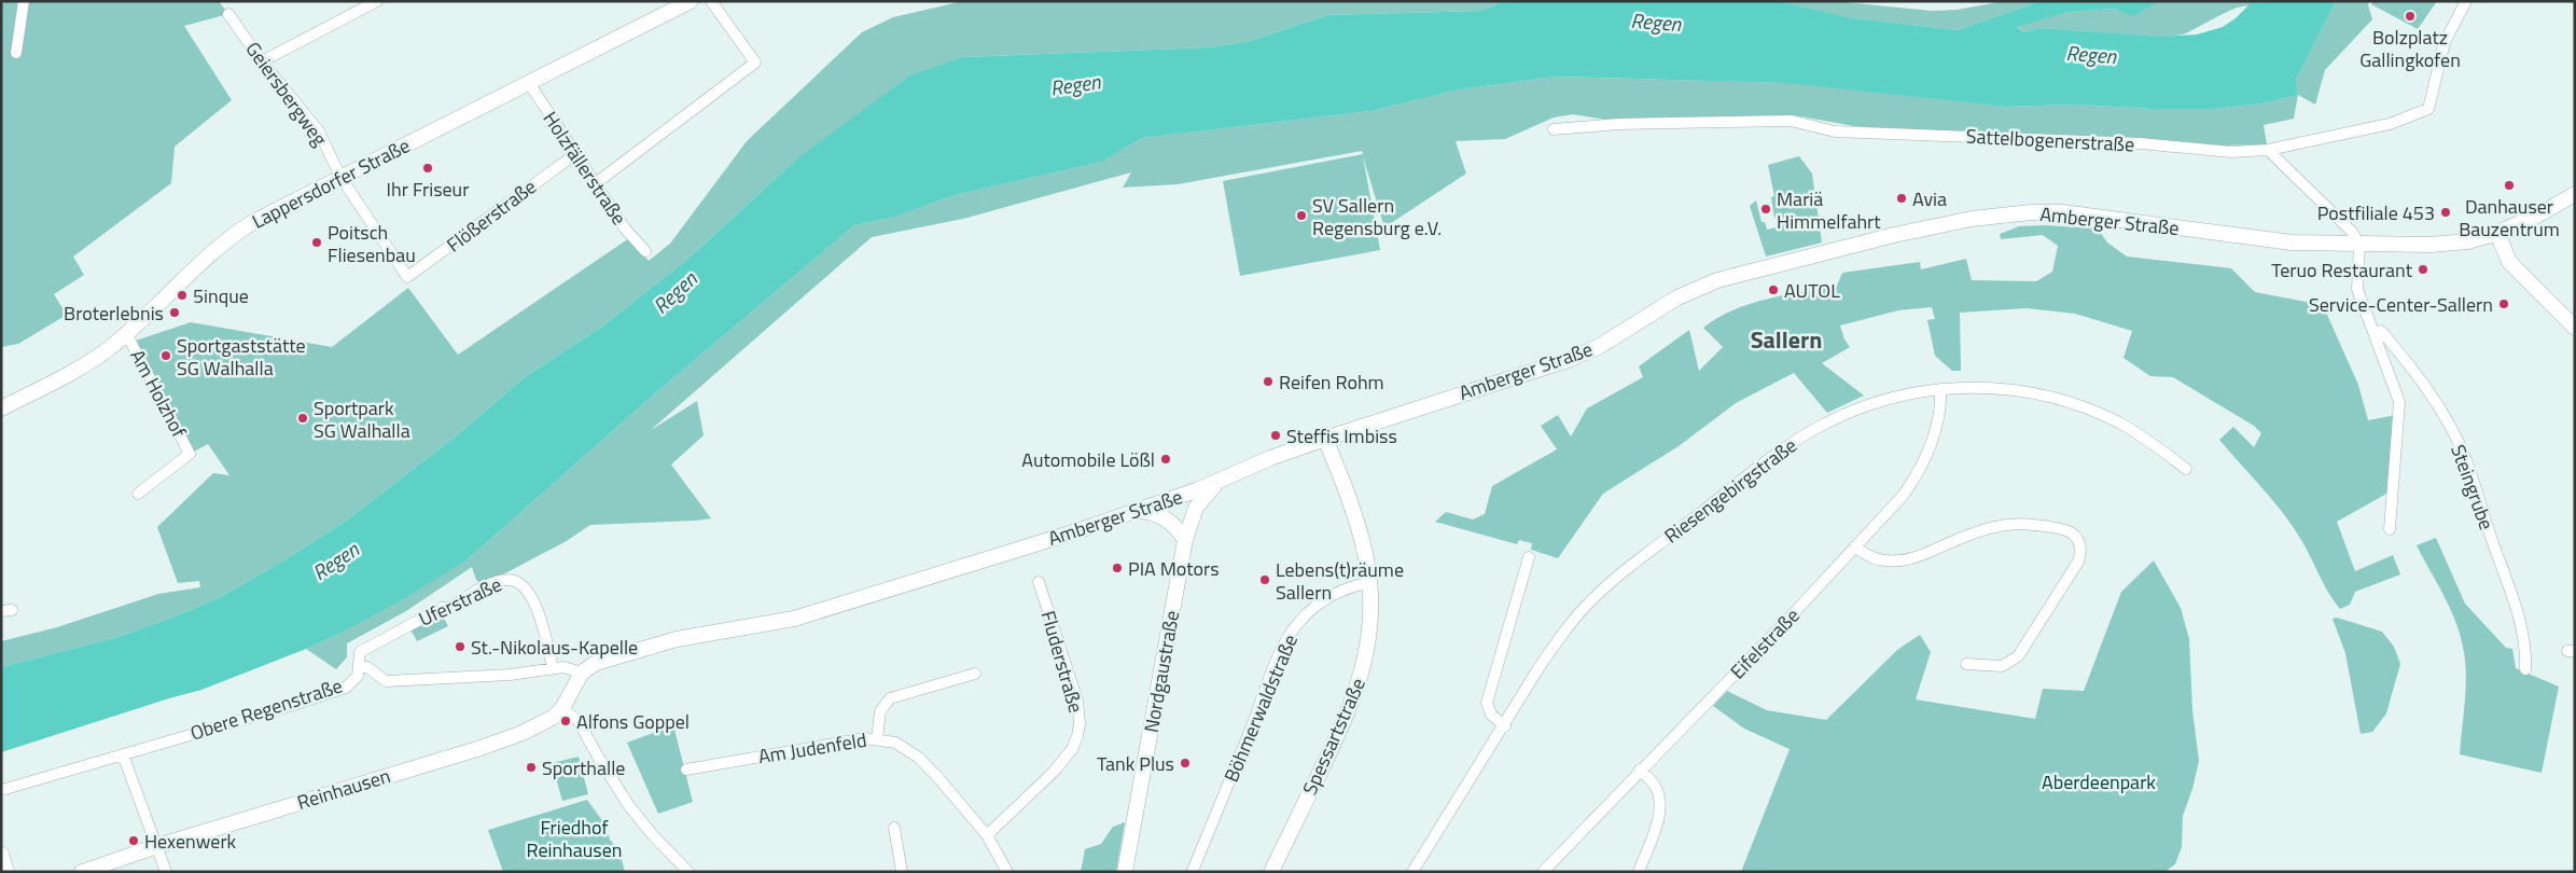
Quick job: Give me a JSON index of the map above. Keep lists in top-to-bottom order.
{
  "streets": {
    "street": [
      "Geiersbergweg",
      "Sattelbogenerstraße",
      "Holzfällerstraße",
      "Lappersdorfer Straße",
      "Flößerstraße",
      "Amberger Straße",
      "Am Holzhof",
      "Steingrube",
      "Riesengebirgstraße",
      "Uferstraße",
      "Eifelstraße",
      "Fluderstraße",
      "Nordgaustraße",
      "Böhmerwaldstraße",
      "Obere Regenstraße",
      "Spessartstraße",
      "Am Judenfeld",
      "Reinhausen"
    ]
  },
  "crossings": [
    ["Geiersbergweg", "Lappersdorfer Straße"],
    ["Geiersbergweg", "Flößerstraße"],
    ["Holzfällerstraße", "Lappersdorfer Straße"],
    ["Holzfällerstraße", "Flößerstraße"],
    ["Lappersdorfer Straße", "Am Holzhof"],
    ["Amberger Straße", "Nordgaustraße"],
    ["Amberger Straße", "Obere Regenstraße"],
    ["Amberger Straße", "Spessartstraße"],
    ["Amberger Straße", "Reinhausen"],
    ["Riesengebirgstraße", "Eifelstraße"],
    ["Uferstraße", "Obere Regenstraße"],
    ["Fluderstraße", "Am Judenfeld"],
    ["Böhmerwaldstraße", "Spessartstraße"],
    ["Obere Regenstraße", "Reinhausen"]
  ],
  "districts": ["Sallern"],
  "water": ["Regen"],
  "parks": ["Aberdeenpark", "Friedhof Reinhausen"],
  "places": [
    "Bolzplatz Gallingkofen",
    "Ihr Friseur",
    "Danhauser Bauzentrum",
    "Avia",
    "Mariä Himmelfahrt",
    "Postfiliale 453",
    "SV Sallern Regensburg e.V.",
    "Poitsch Fliesenbau",
    "Teruo Restaurant",
    "AUTOL",
    "5inque",
    "Service-Center-Sallern",
    "Broterlebnis",
    "Sportgaststätte SG Walhalla",
    "Reifen Rohm",
    "Sportpark SG Walhalla",
    "Steffis Imbiss",
    "Automobile Lößl",
    "PIA Motors",
    "Lebens(t)räume Sallern",
    "St.-Nikolaus-Kapelle",
    "Alfons Goppel",
    "Tank Plus",
    "Sporthalle",
    "Hexenwerk"
  ]
}
